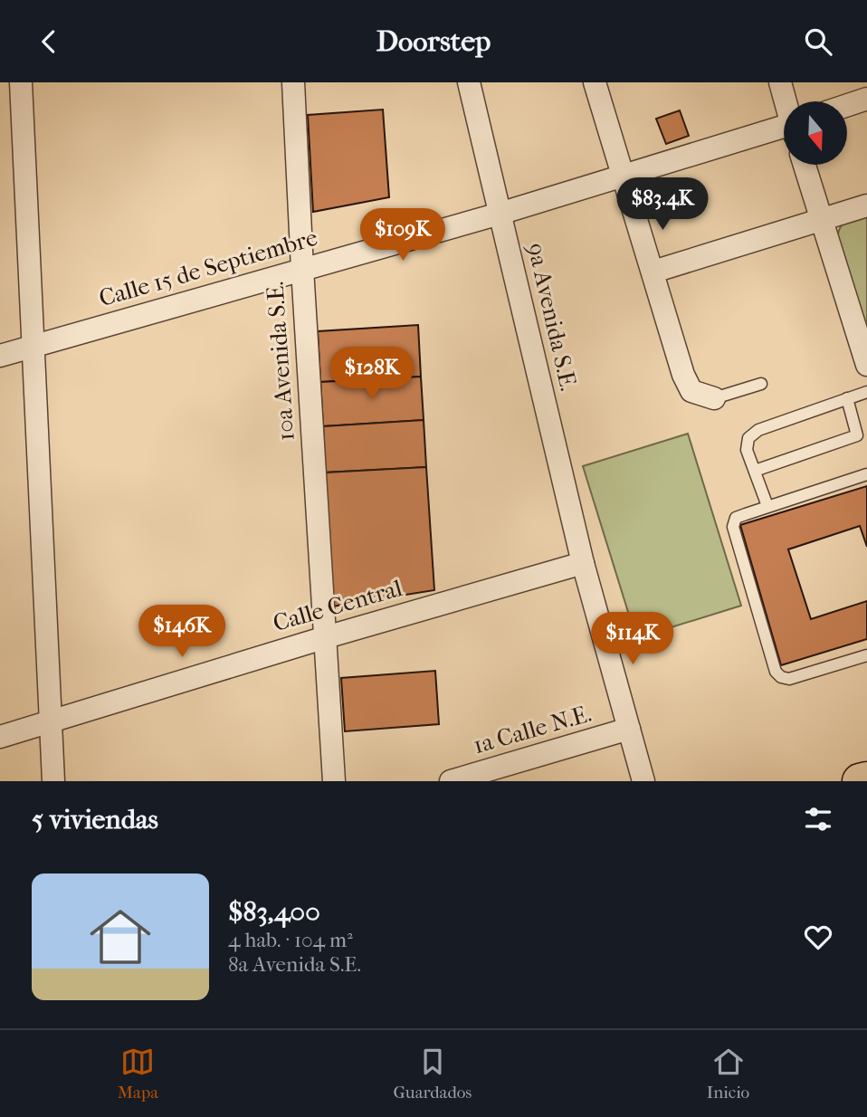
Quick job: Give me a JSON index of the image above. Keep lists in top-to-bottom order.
{
  "streets": {
    "street": [
      "Calle 15 de Septiembre",
      "9a Avenida S.E.",
      "10a Avenida S.E.",
      "Calle Central",
      "1a Calle N.E."
    ]
  },
  "crossings": [
    ["Calle 15 de Septiembre", "9a Avenida S.E."],
    ["Calle 15 de Septiembre", "10a Avenida S.E."],
    ["9a Avenida S.E.", "Calle Central"],
    ["9a Avenida S.E.", "1a Calle N.E."],
    ["10a Avenida S.E.", "Calle Central"]
  ],
  "north": "bottom",
  "page": {
    "header": "Doorstep",
    "price": [
      "$83.4K",
      "$109K",
      "$128K",
      "$146K",
      "$114K"
    ],
    "heading": "5 viviendas",
    "list": [
      {
        "name": "$83,400",
        "note": "4 hab. · 104 m² · 8a Avenida S.E."
      }
    ],
    "tabs": ["Mapa", "Guardados", "Inicio"]
  }
}
